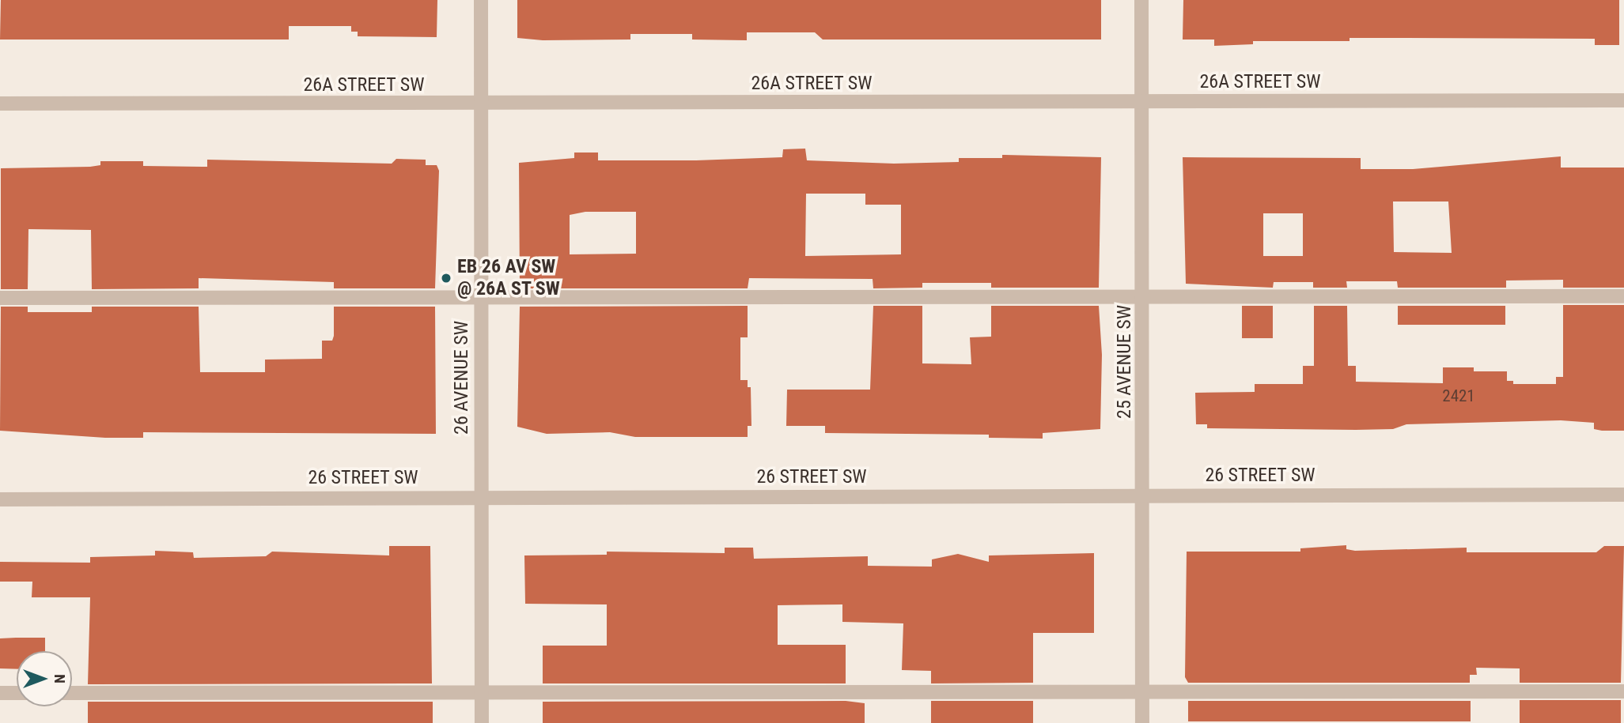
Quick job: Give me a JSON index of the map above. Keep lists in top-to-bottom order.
{
  "streets": {
    "street": [
      "26A STREET SW",
      "25 AVENUE SW",
      "26 AVENUE SW",
      "26 STREET SW"
    ]
  },
  "crossings": [
    ["26A STREET SW", "25 AVENUE SW"],
    ["26A STREET SW", "26 AVENUE SW"],
    ["25 AVENUE SW", "26 STREET SW"],
    ["26 AVENUE SW", "26 STREET SW"]
  ],
  "places": ["EB 26 AV SW @ 26A ST SW"],
  "house_numbers": ["2421"],
  "north": "right"
}
